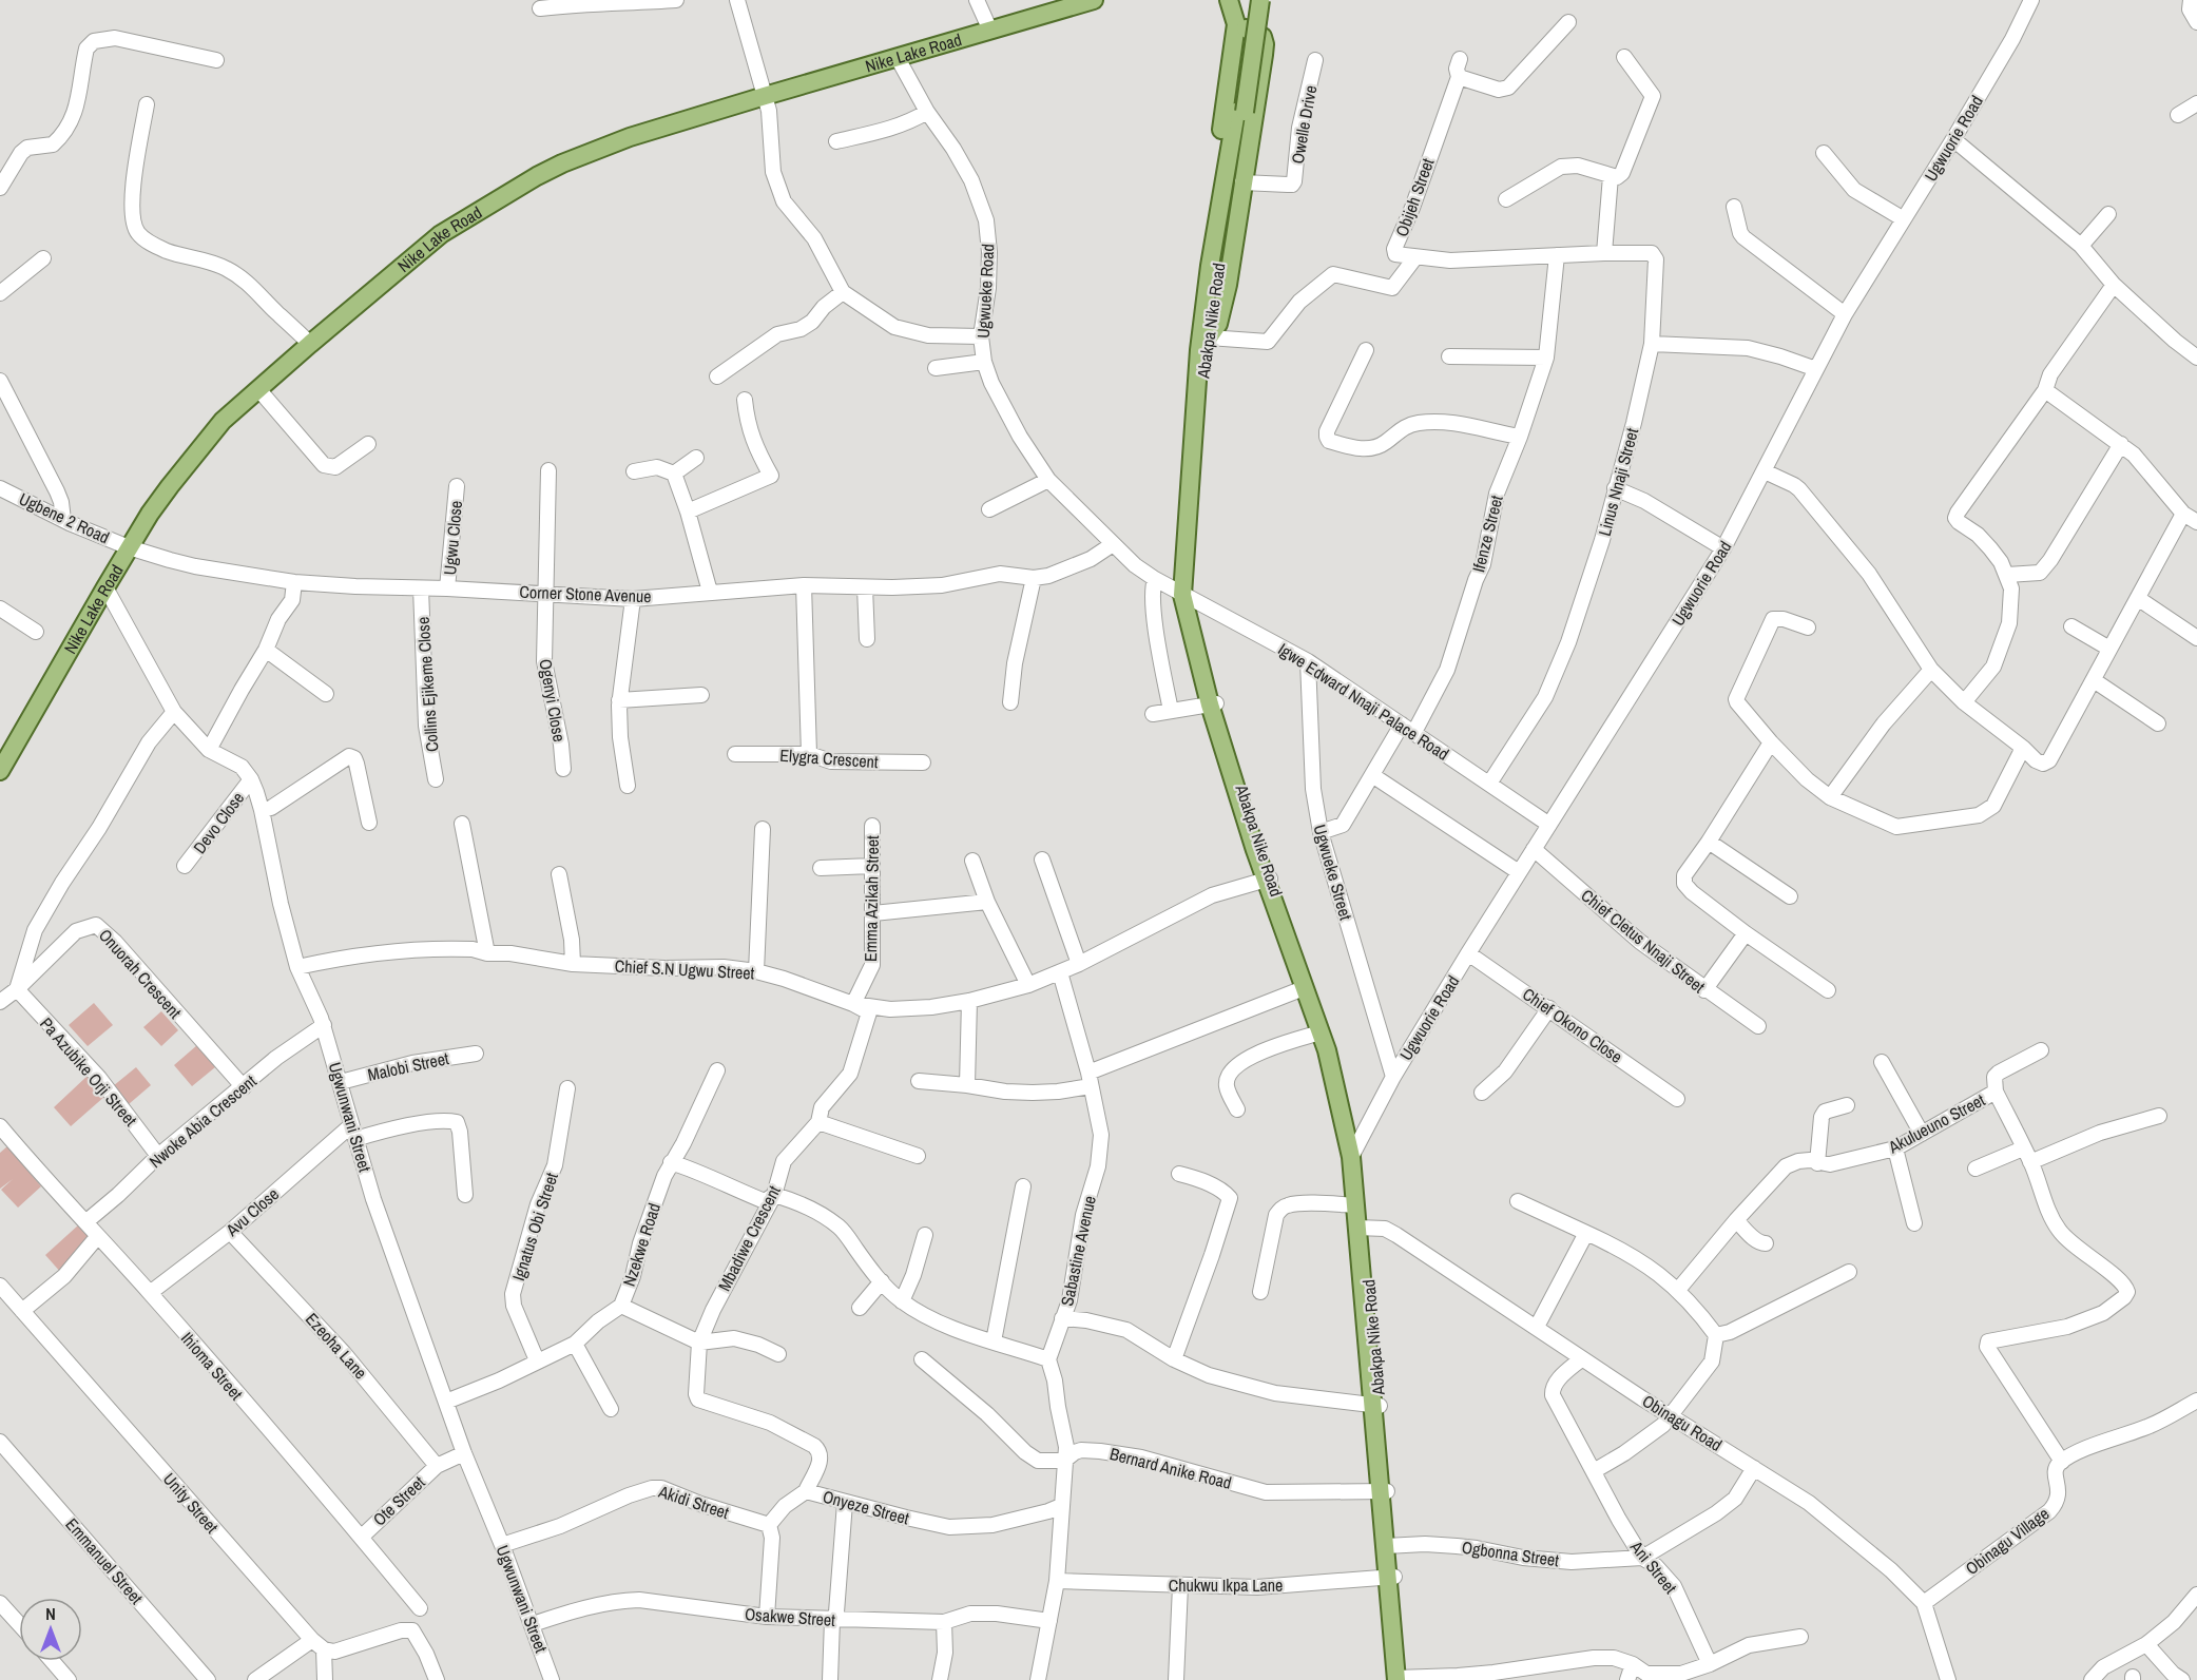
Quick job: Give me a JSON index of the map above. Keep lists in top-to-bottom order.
{
  "streets": {
    "main road": ["Nike Lake Road", "Abakpa Nike Road"],
    "street": [
      "Owelle Drive",
      "Ugwuorie Road",
      "Obijeh Street",
      "Ugwueke Road",
      "Linus Nnaji Street",
      "Ugbene 2 Road",
      "Ifenze Street",
      "Ugwu Close",
      "Corner Stone Avenue",
      "Collins Ejikeme Close",
      "Ogenyi Close",
      "Igwe Edward Nnaji Palace Road",
      "Elygra Crescent",
      "Devo Close",
      "Ugwueke Street",
      "Emma Azikah Street",
      "Chief Cletus Nnaji Street",
      "Chief S.N Ugwu Street",
      "Onuorah Crescent",
      "Chief Okono Close",
      "Malobi Street",
      "Pa Azubike Orji Street",
      "Ugwunwani Street",
      "Nwoke Abia Crescent",
      "Akulueuno Street",
      "Avu Close",
      "Ignatus Obi Street",
      "Mbadiwe Crescent",
      "Nzekwe Road",
      "Sabastine Avenue",
      "Ezeoha Lane",
      "Ihioma Street",
      "Obinagu Road",
      "Bernard Anike Road",
      "Ote Street",
      "Akidi Street",
      "Unity Street",
      "Onyeze Street",
      "Obinagu Village",
      "Ogbonna Street",
      "Emmanuel Street",
      "Ani Street",
      "Chukwu Ikpa Lane",
      "Osakwe Street"
    ]
  },
  "crossings": [
    ["Nike Lake Road", "Ugwueke Road"],
    ["Nike Lake Road", "Ugbene 2 Road"],
    ["Nike Lake Road", "Corner Stone Avenue"],
    ["Nike Lake Road", "Ugwunwani Street"],
    ["Ugwuorie Road", "Abakpa Nike Road"],
    ["Ugwuorie Road", "Igwe Edward Nnaji Palace Road"],
    ["Ugwuorie Road", "Ugwueke Street"],
    ["Ugwuorie Road", "Chief Cletus Nnaji Street"],
    ["Ugwuorie Road", "Chief Okono Close"],
    ["Obijeh Street", "Linus Nnaji Street"],
    ["Obijeh Street", "Ifenze Street"],
    ["Ugwueke Road", "Abakpa Nike Road"],
    ["Ugwueke Road", "Corner Stone Avenue"],
    ["Ugwueke Road", "Igwe Edward Nnaji Palace Road"],
    ["Abakpa Nike Road", "Igwe Edward Nnaji Palace Road"],
    ["Abakpa Nike Road", "Chief S.N Ugwu Street"],
    ["Abakpa Nike Road", "Obinagu Road"],
    ["Abakpa Nike Road", "Bernard Anike Road"],
    ["Abakpa Nike Road", "Ogbonna Street"],
    ["Abakpa Nike Road", "Chukwu Ikpa Lane"],
    ["Linus Nnaji Street", "Ifenze Street"],
    ["Linus Nnaji Street", "Igwe Edward Nnaji Palace Road"],
    ["Ugbene 2 Road", "Corner Stone Avenue"],
    ["Ifenze Street", "Igwe Edward Nnaji Palace Road"],
    ["Ugwu Close", "Corner Stone Avenue"],
    ["Corner Stone Avenue", "Collins Ejikeme Close"],
    ["Corner Stone Avenue", "Ogenyi Close"],
    ["Igwe Edward Nnaji Palace Road", "Ugwueke Street"],
    ["Devo Close", "Ugwunwani Street"],
    ["Emma Azikah Street", "Chief S.N Ugwu Street"],
    ["Emma Azikah Street", "Mbadiwe Crescent"],
    ["Chief S.N Ugwu Street", "Ugwunwani Street"],
    ["Chief S.N Ugwu Street", "Mbadiwe Crescent"],
    ["Chief S.N Ugwu Street", "Sabastine Avenue"],
    ["Onuorah Crescent", "Pa Azubike Orji Street"],
    ["Onuorah Crescent", "Nwoke Abia Crescent"],
    ["Malobi Street", "Ugwunwani Street"],
    ["Pa Azubike Orji Street", "Nwoke Abia Crescent"],
    ["Ugwunwani Street", "Nwoke Abia Crescent"],
    ["Ugwunwani Street", "Avu Close"],
    ["Ugwunwani Street", "Nzekwe Road"],
    ["Ugwunwani Street", "Ote Street"],
    ["Ugwunwani Street", "Akidi Street"],
    ["Ugwunwani Street", "Osakwe Street"],
    ["Nwoke Abia Crescent", "Ihioma Street"],
    ["Avu Close", "Ezeoha Lane"],
    ["Avu Close", "Ihioma Street"],
    ["Ignatus Obi Street", "Nzekwe Road"],
    ["Mbadiwe Crescent", "Onyeze Street"],
    ["Ezeoha Lane", "Ote Street"],
    ["Ihioma Street", "Ote Street"],
    ["Obinagu Road", "Obinagu Village"],
    ["Obinagu Road", "Ogbonna Street"],
    ["Obinagu Road", "Ani Street"],
    ["Ogbonna Street", "Ani Street"]
  ],
  "north": "top"
}
